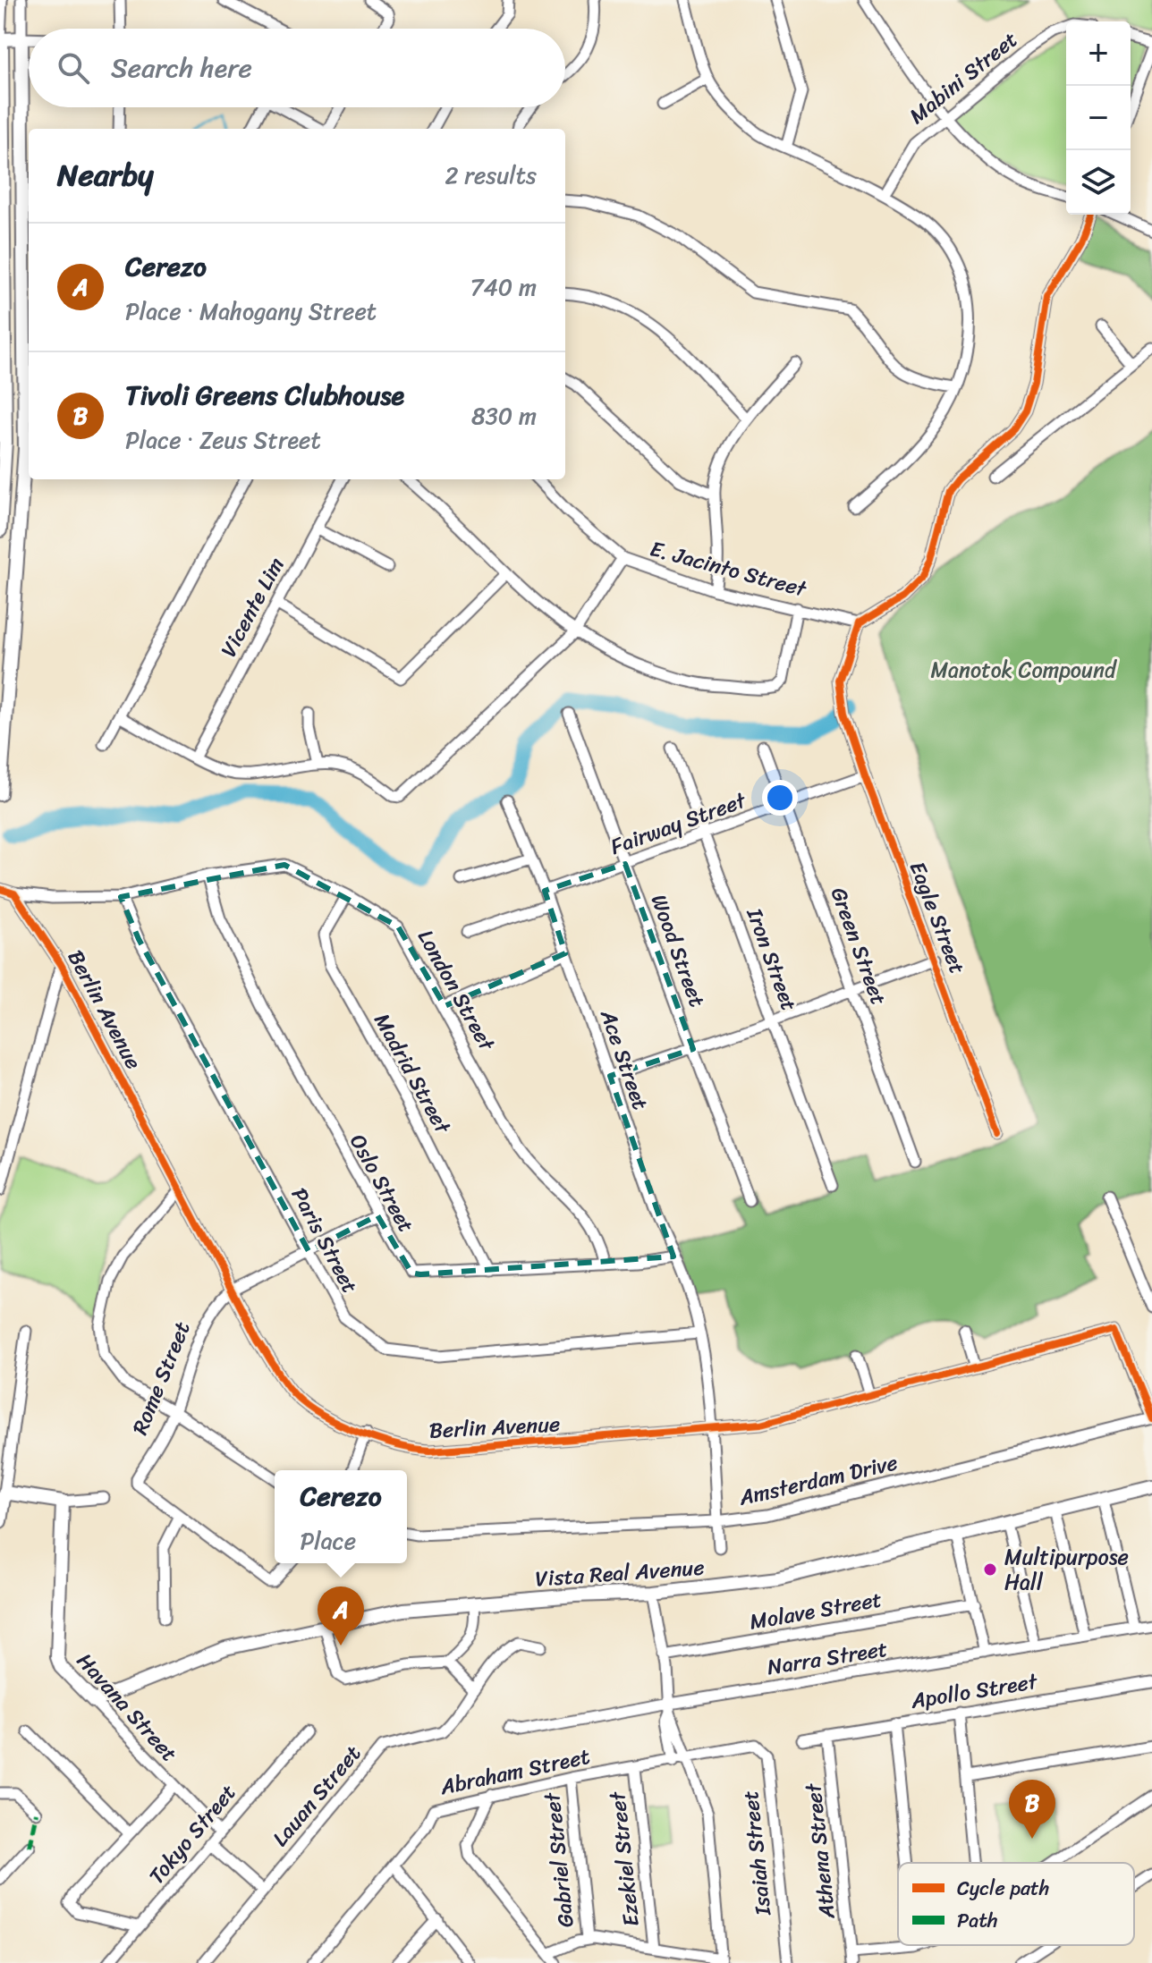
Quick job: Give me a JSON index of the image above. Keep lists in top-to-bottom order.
{
  "streets": {
    "street": [
      "Mabini Street",
      "E. Jacinto Street",
      "Vicente Lim",
      "Fairway Street",
      "Eagle Street",
      "Green Street",
      "Wood Street",
      "Iron Street",
      "London Street",
      "Berlin Avenue",
      "Ace Street",
      "Madrid Street",
      "Oslo Street",
      "Paris Street",
      "Rome Street",
      "Amsterdam Drive",
      "Vista Real Avenue",
      "Molave Street",
      "Narra Street",
      "Apollo Street",
      "Havana Street",
      "Abraham Street",
      "Lauan Street",
      "Tokyo Street",
      "Athena Street",
      "Isaiah Street",
      "Ezekiel Street",
      "Gabriel Street"
    ]
  },
  "crossings": [
    ["E. Jacinto Street", "Eagle Street"],
    ["Fairway Street", "Eagle Street"],
    ["Fairway Street", "Green Street"],
    ["Fairway Street", "Wood Street"],
    ["Fairway Street", "Iron Street"],
    ["Fairway Street", "Ace Street"],
    ["London Street", "Berlin Avenue"],
    ["London Street", "Madrid Street"],
    ["London Street", "Oslo Street"],
    ["London Street", "Paris Street"],
    ["Berlin Avenue", "Ace Street"],
    ["Berlin Avenue", "Rome Street"],
    ["Berlin Avenue", "Amsterdam Drive"],
    ["Ace Street", "Oslo Street"],
    ["Ace Street", "Paris Street"],
    ["Ace Street", "Amsterdam Drive"],
    ["Madrid Street", "Oslo Street"],
    ["Oslo Street", "Rome Street"],
    ["Paris Street", "Rome Street"],
    ["Vista Real Avenue", "Havana Street"],
    ["Apollo Street", "Athena Street"],
    ["Havana Street", "Tokyo Street"],
    ["Abraham Street", "Isaiah Street"],
    ["Abraham Street", "Ezekiel Street"],
    ["Abraham Street", "Gabriel Street"]
  ],
  "parks": ["Manotok Compound"],
  "places": ["Multipurpose Hall"],
  "legend": ["Cycle path", "Path"],
  "page": {
    "map_buttons": ["+", "−"],
    "search": "Search here",
    "heading": ["Nearby", "2 results"],
    "list": [
      {
        "mark": "A",
        "name": "Cerezo",
        "note": "Place · Mahogany Street",
        "value": "740 m"
      },
      {
        "mark": "B",
        "name": "Tivoli Greens Clubhouse",
        "note": "Place · Zeus Street",
        "value": "830 m"
      }
    ],
    "popup": ["Cerezo", "Place"],
    "pins": ["A", "B"]
  }
}
